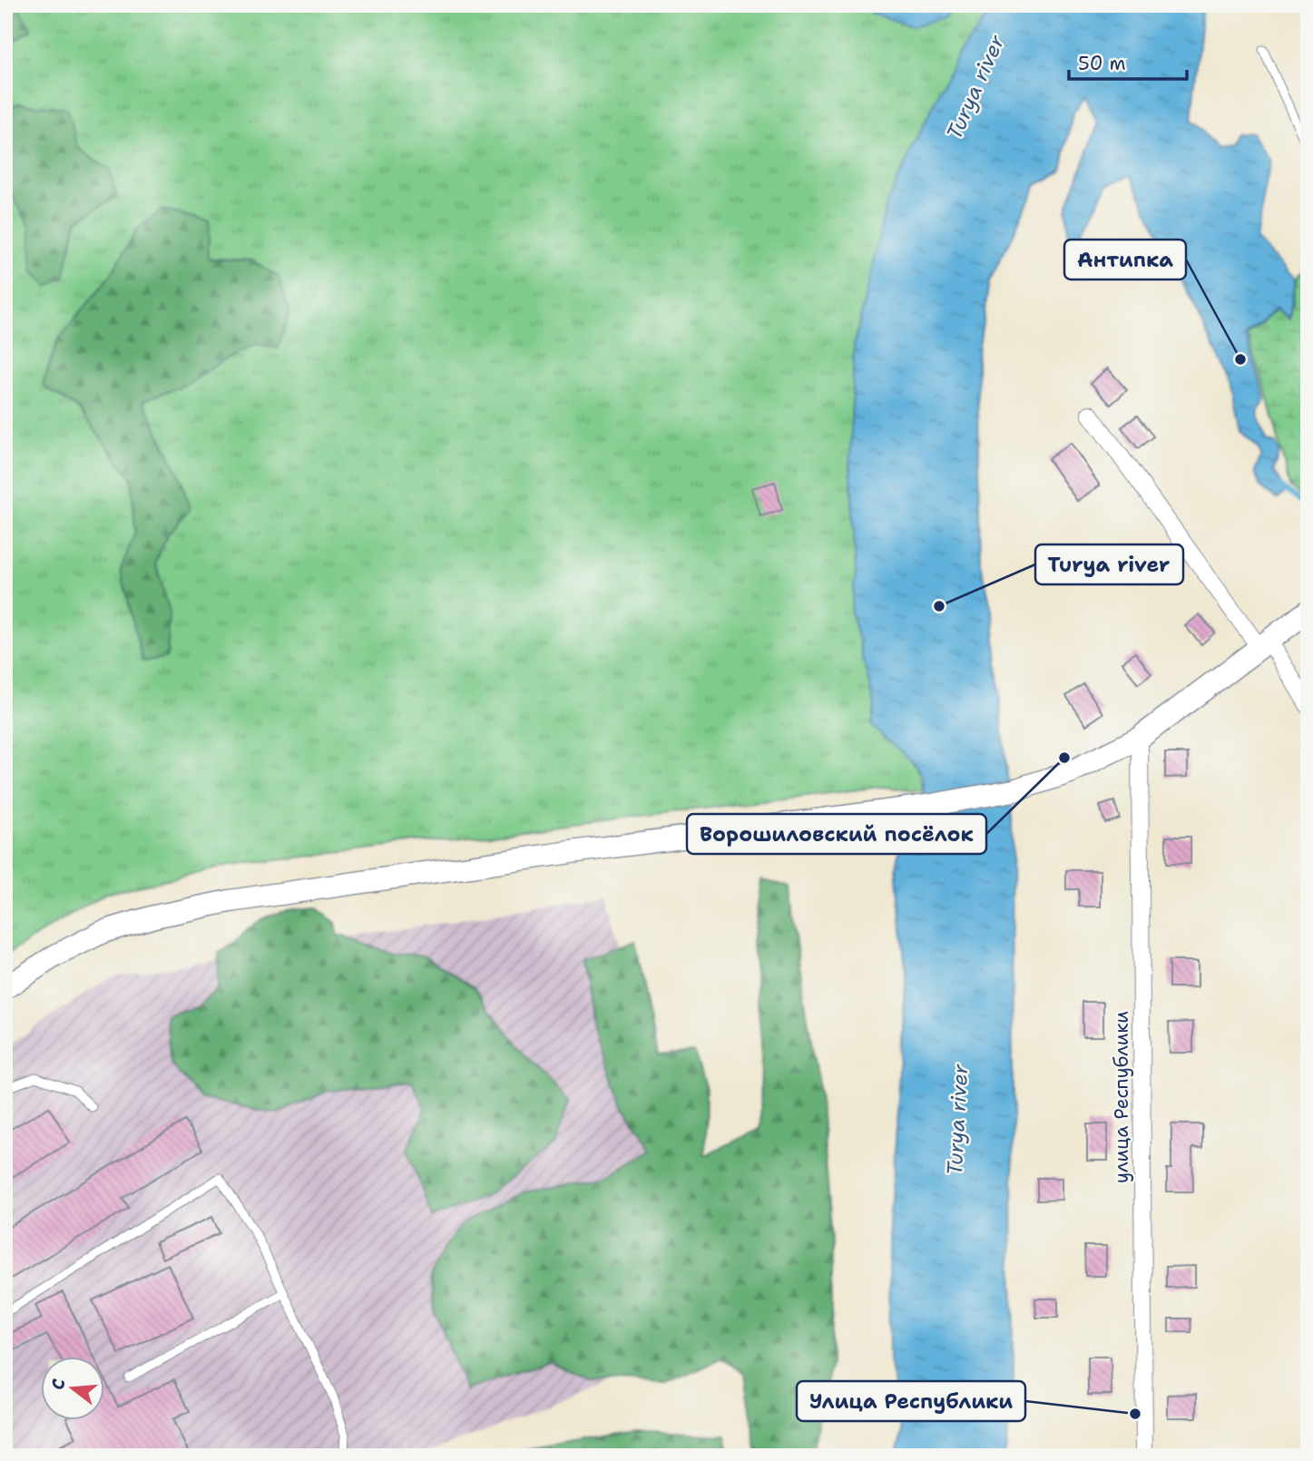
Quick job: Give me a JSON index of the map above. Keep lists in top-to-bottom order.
{
  "streets": {
    "street": ["улица Республики"]
  },
  "water": ["Turya river"],
  "places": [
    "Антипка",
    "Turya river",
    "Ворошиловский посёлок",
    "Улица Республики"
  ],
  "scale_bar": "50 m",
  "north": "left"
}
